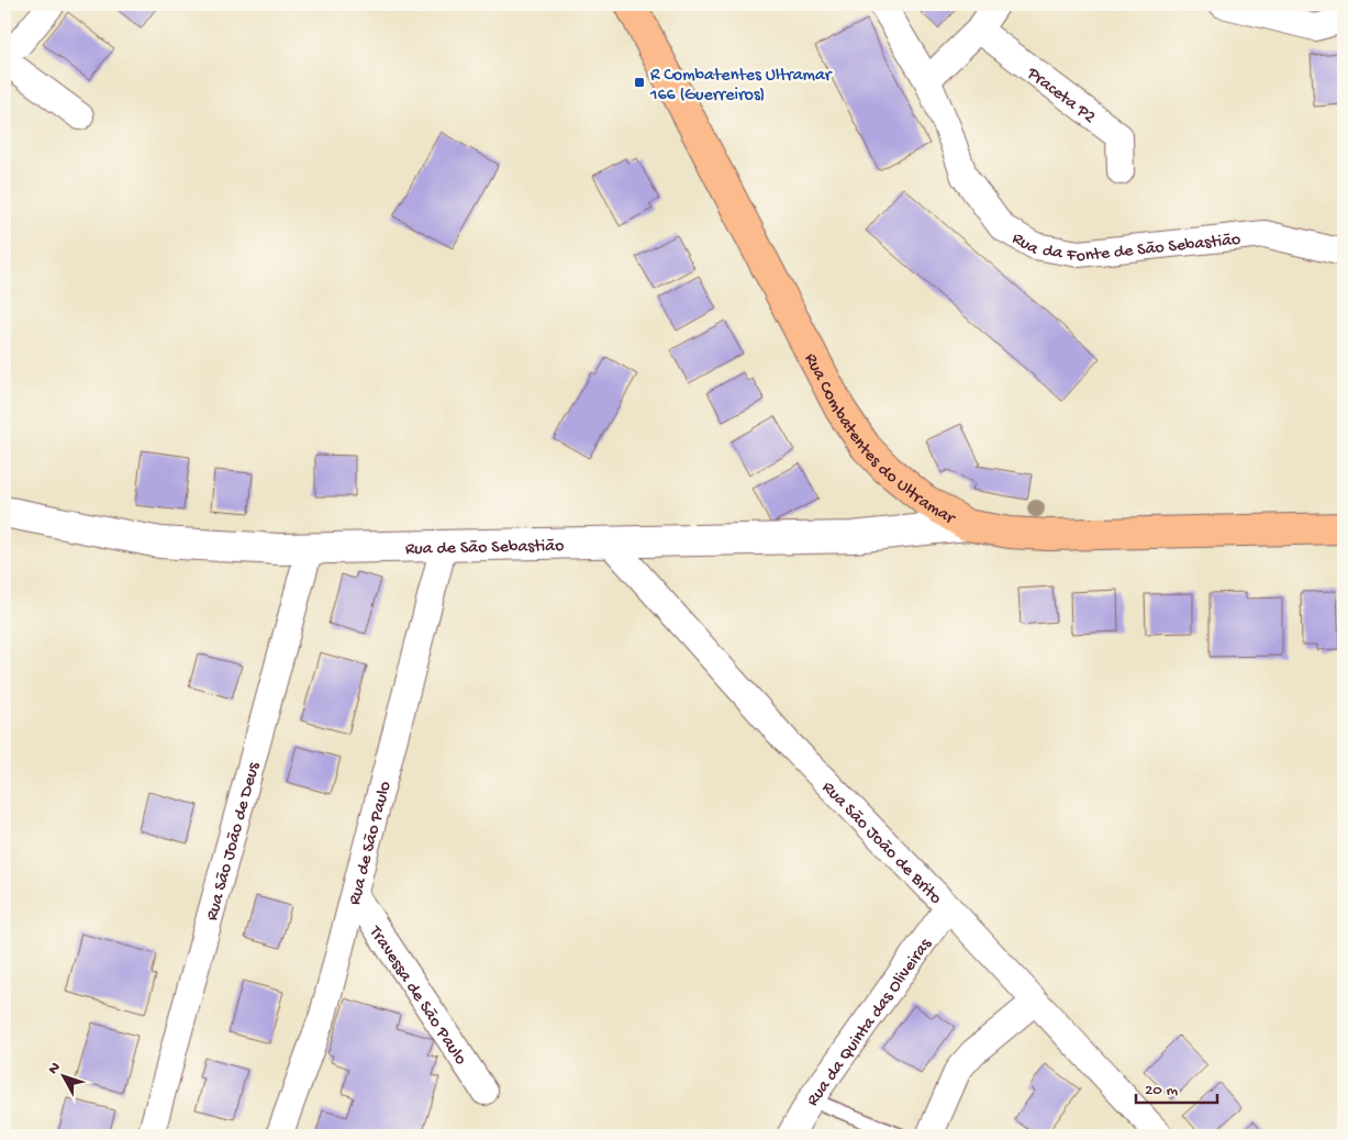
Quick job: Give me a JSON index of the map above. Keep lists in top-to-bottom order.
{
  "streets": {
    "main road": ["Rua Combatentes do Ultramar"],
    "street": [
      "Praceta P2",
      "Rua da Fonte de São Sebastião",
      "Rua de São Sebastião",
      "Rua São João de Brito",
      "Rua São João de Deus",
      "Rua de São Paulo",
      "Travessa de São Paulo",
      "Rua da Quinta das Oliveiras"
    ]
  },
  "crossings": [
    ["Rua Combatentes do Ultramar", "Rua de São Sebastião"],
    ["Rua de São Sebastião", "Rua São João de Brito"],
    ["Rua de São Sebastião", "Rua São João de Deus"],
    ["Rua de São Sebastião", "Rua de São Paulo"],
    ["Rua São João de Brito", "Rua da Quinta das Oliveiras"],
    ["Rua de São Paulo", "Travessa de São Paulo"]
  ],
  "places": {
    "transit": ["R Combatentes Ultramar 166 (Guerreiros)"]
  },
  "scale_bar": "20 m",
  "north": "top left"
}
